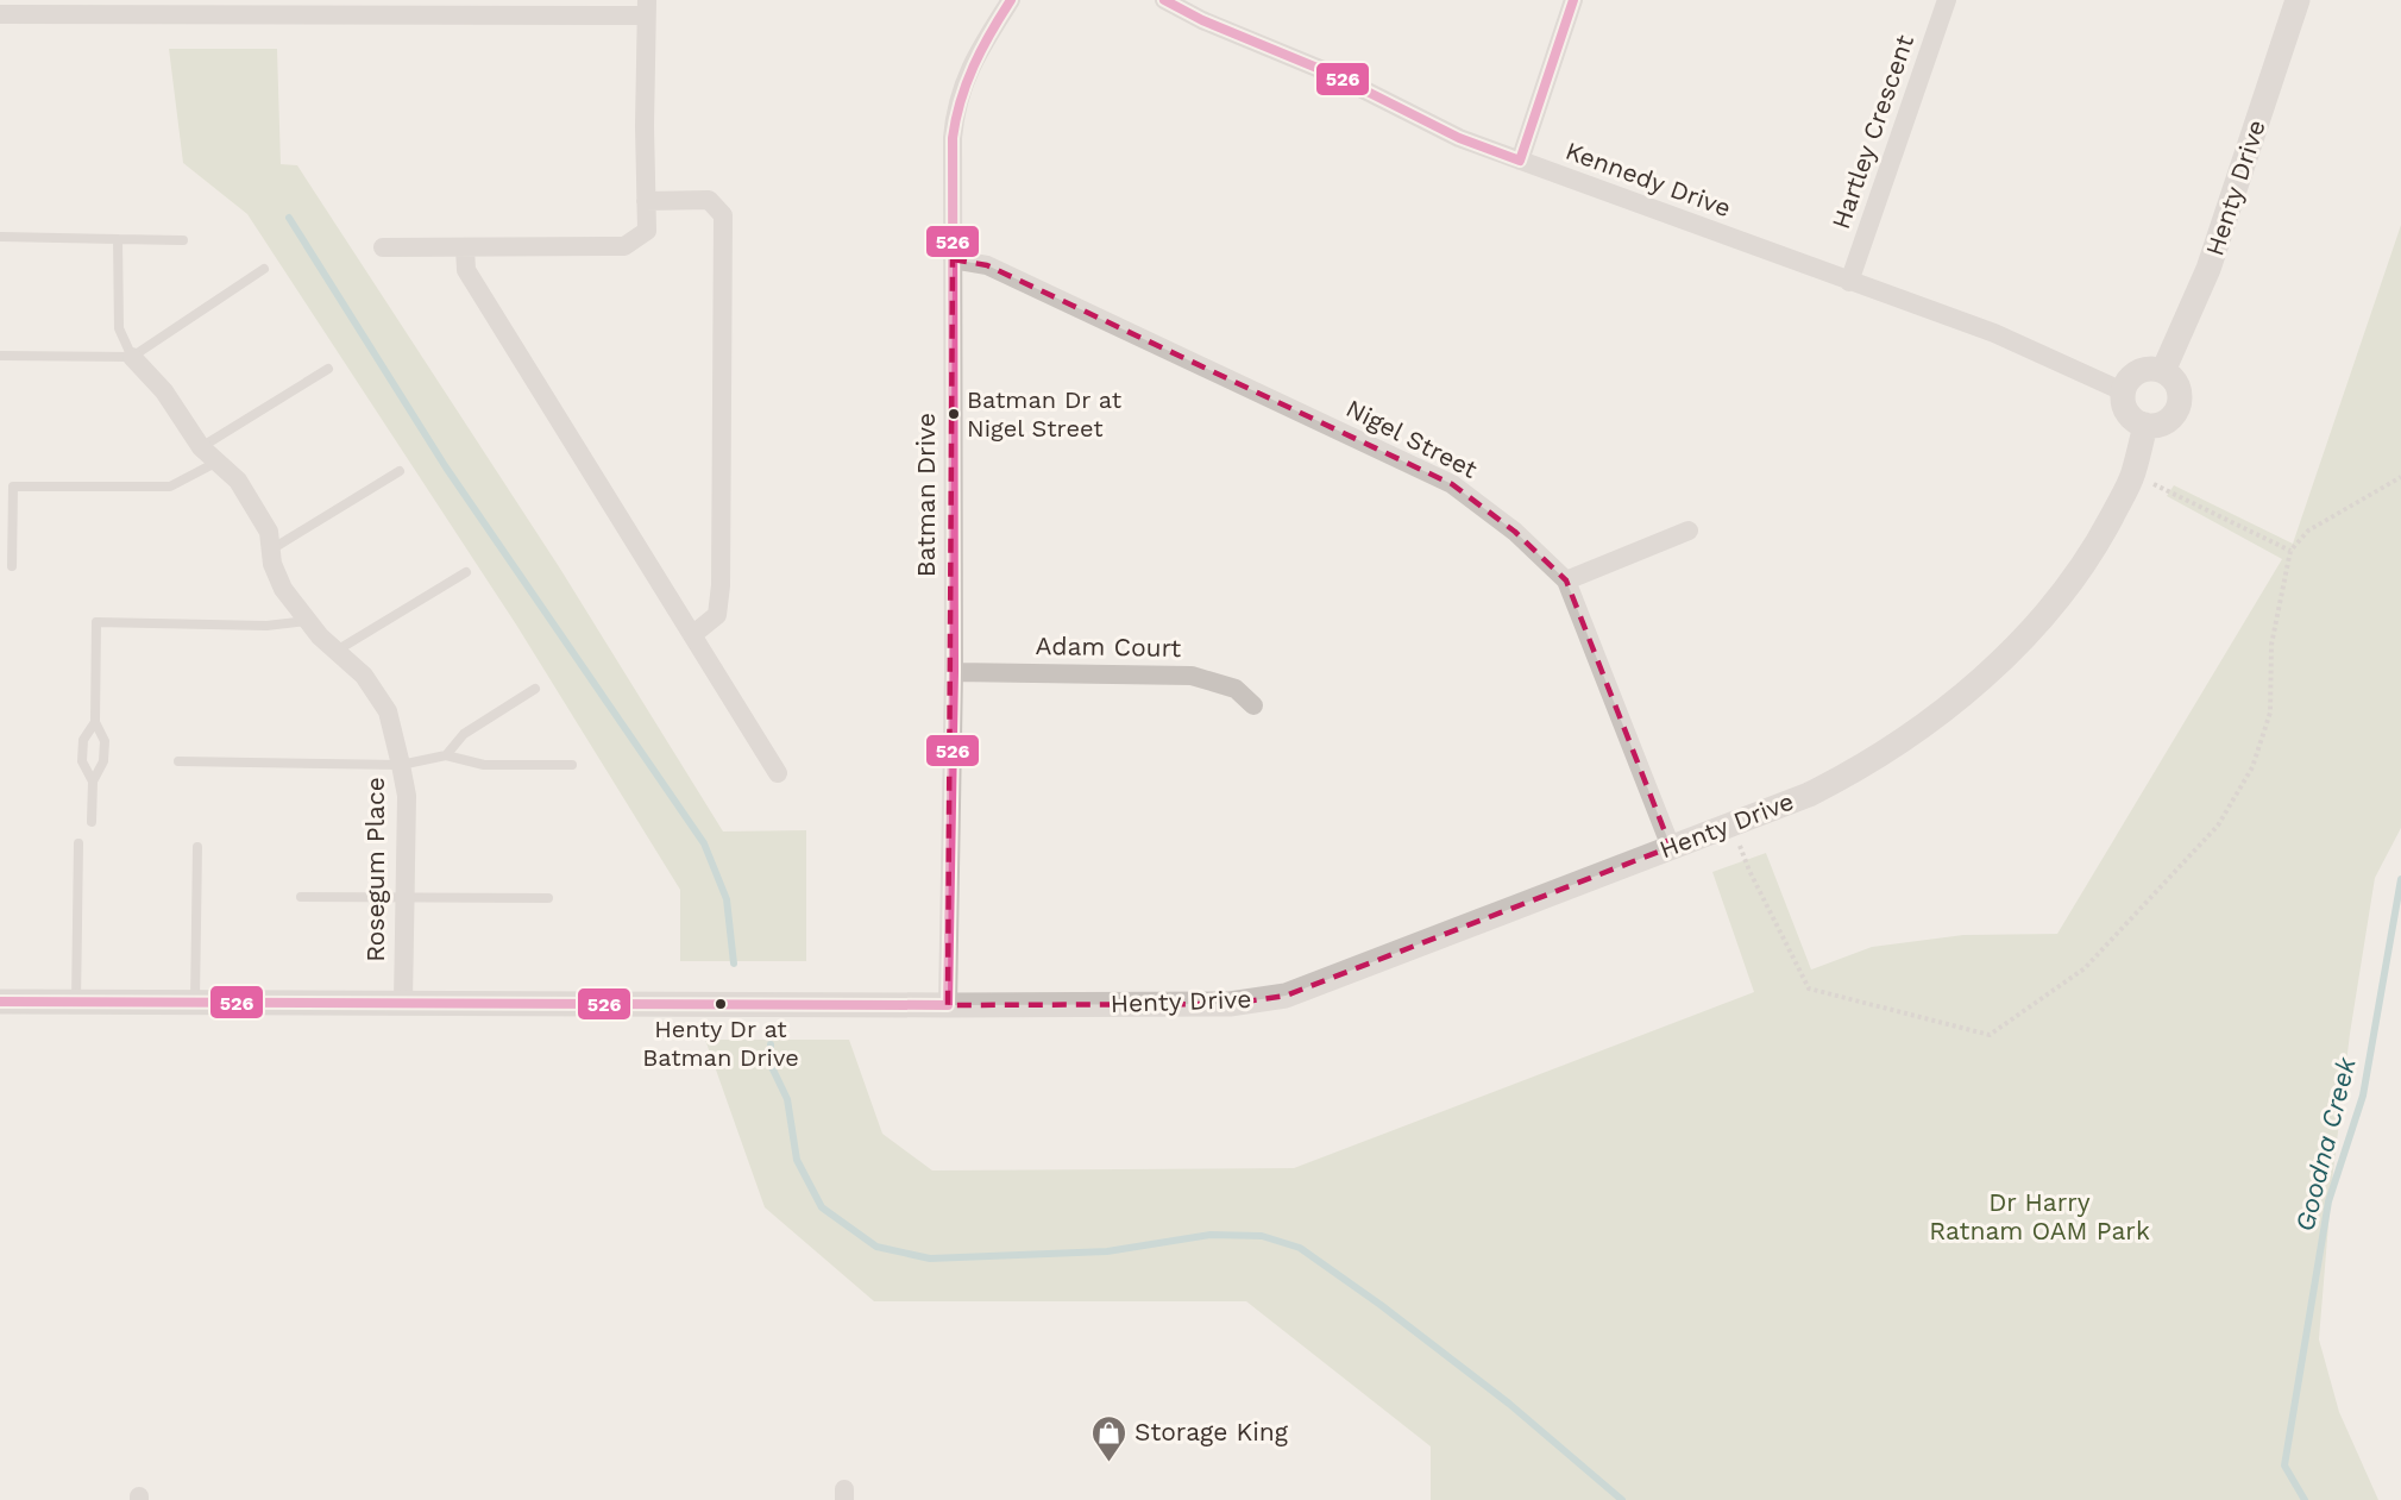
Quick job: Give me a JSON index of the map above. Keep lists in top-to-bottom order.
{
  "streets": {
    "street": [
      "Hartley Crescent",
      "Kennedy Drive",
      "Henty Drive",
      "Nigel Street",
      "Batman Drive",
      "Adam Court",
      "Rosegum Place"
    ]
  },
  "crossings": [
    ["Hartley Crescent", "Kennedy Drive"],
    ["Kennedy Drive", "Henty Drive"],
    ["Henty Drive", "Nigel Street"],
    ["Henty Drive", "Batman Drive"],
    ["Henty Drive", "Rosegum Place"],
    ["Nigel Street", "Batman Drive"],
    ["Batman Drive", "Adam Court"]
  ],
  "water": ["Goodna Creek"],
  "parks": ["Dr Harry Ratnam OAM Park"],
  "places": {
    "other": ["Batman Dr at Nigel Street", "Henty Dr at Batman Drive"],
    "shop": ["Storage King"]
  },
  "lines": ["transit line 526"]
}
